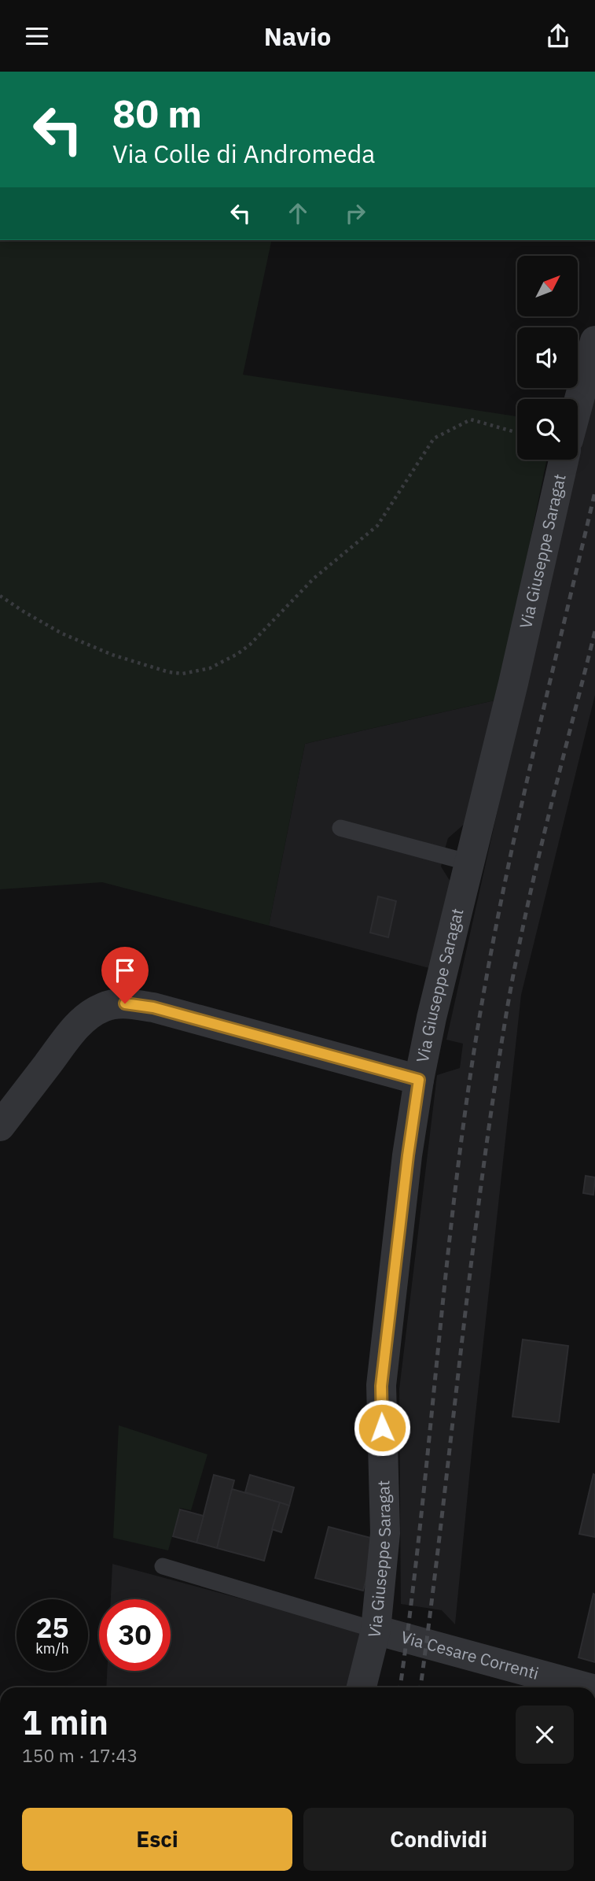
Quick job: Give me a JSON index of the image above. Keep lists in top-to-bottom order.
{
  "streets": {
    "street": ["Via Giuseppe Saragat", "Via Cesare Correnti"]
  },
  "crossings": [
    ["Via Giuseppe Saragat", "Via Cesare Correnti"]
  ],
  "north": "top right",
  "page": {
    "header": "Navio",
    "turn": ["80 m", "Via Colle di Andromeda"],
    "speed": "25 km/h",
    "limit": "30",
    "heading": ["1 min", "150 m · 17:43"],
    "buttons": ["Esci", "Condividi"]
  }
}
